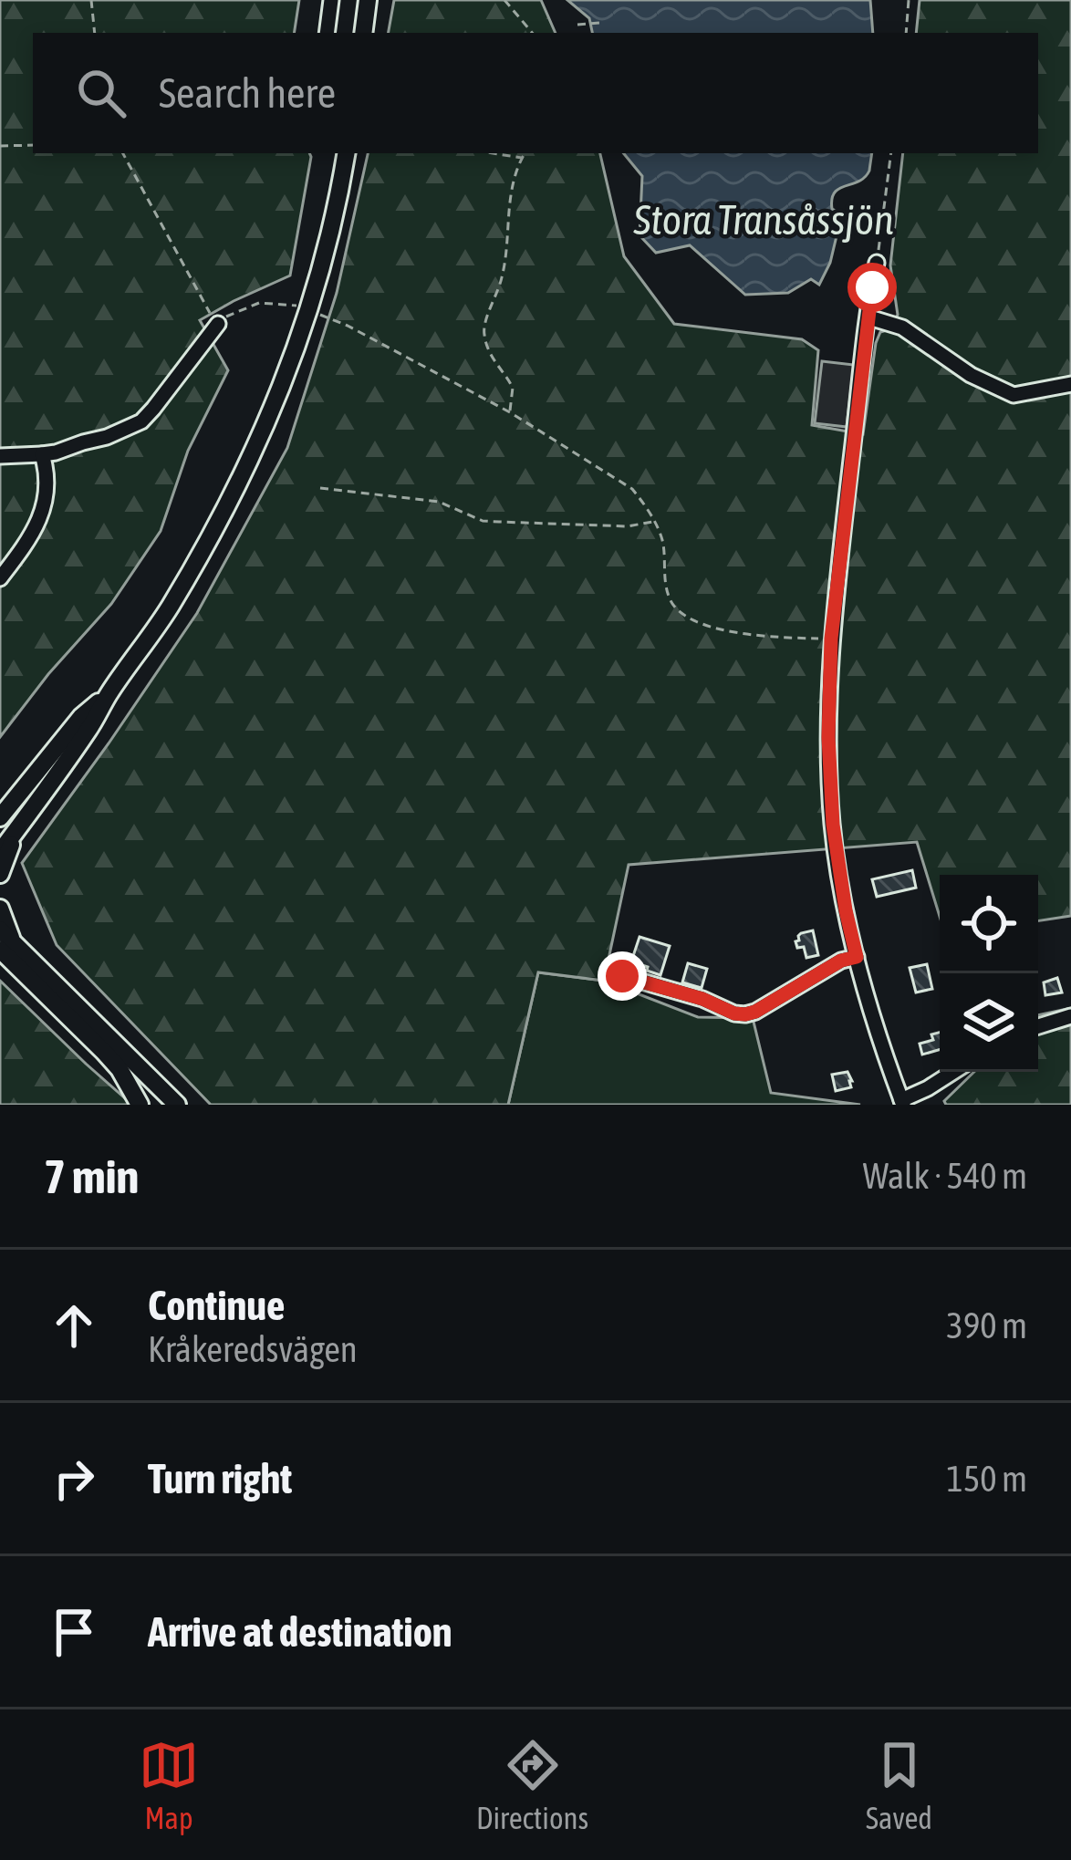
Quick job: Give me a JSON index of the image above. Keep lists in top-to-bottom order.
{
  "water": ["Stora Transåssjön"],
  "page": {
    "search": "Search here",
    "heading": ["7 min", "Walk · 540 m"],
    "list": [
      ["Continue", "Kråkeredsvägen", "390 m"],
      ["Turn right", "150 m"],
      "Arrive at destination"
    ],
    "nav": ["Map", "Directions", "Saved"]
  }
}
